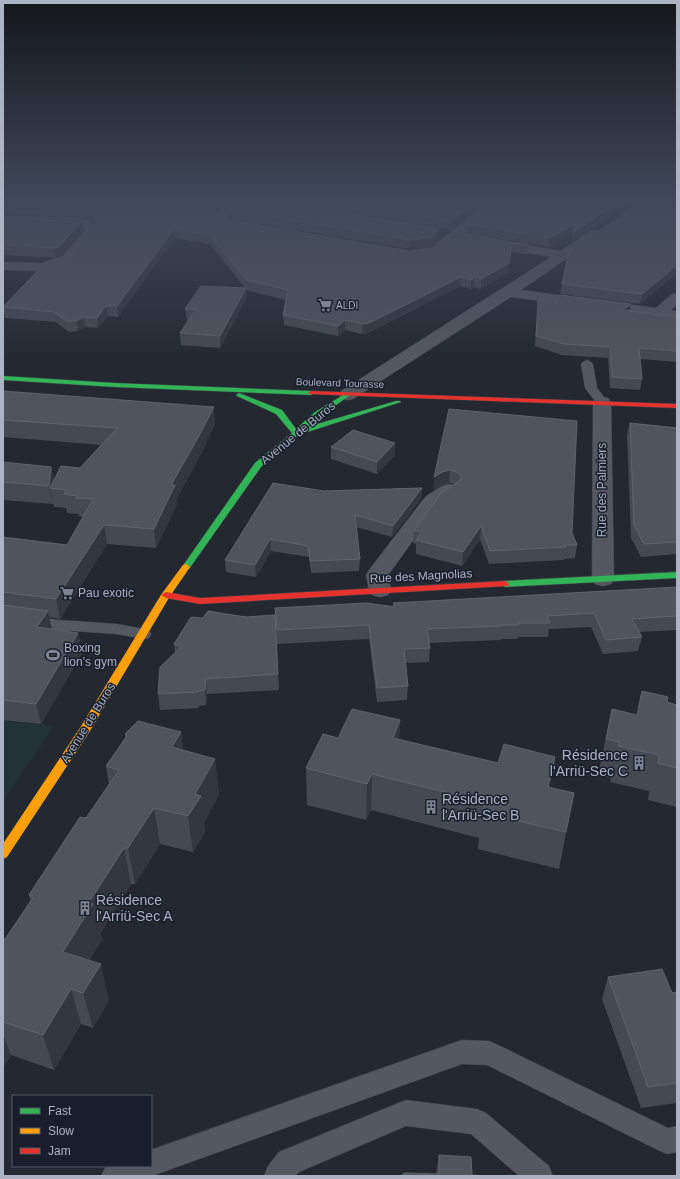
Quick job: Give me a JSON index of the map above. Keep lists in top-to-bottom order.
{
  "streets": {
    "street": [
      "Boulevard Tourasse",
      "Avenue de Buros",
      "Rue des Palmiers",
      "Rue des Magnolias"
    ]
  },
  "crossings": [
    ["Boulevard Tourasse", "Avenue de Buros"],
    ["Boulevard Tourasse", "Rue des Palmiers"],
    ["Avenue de Buros", "Rue des Magnolias"],
    ["Rue des Palmiers", "Rue des Magnolias"]
  ],
  "places": {
    "supermarket": ["ALDI", "Pau exotic"],
    "sports": ["Boxing lion's gym"],
    "building": ["Résidence l'Arriü-Sec C", "Résidence l'Arriü-Sec B", "Résidence l'Arriü-Sec A"]
  },
  "legend": ["Fast", "Slow", "Jam"]
}
